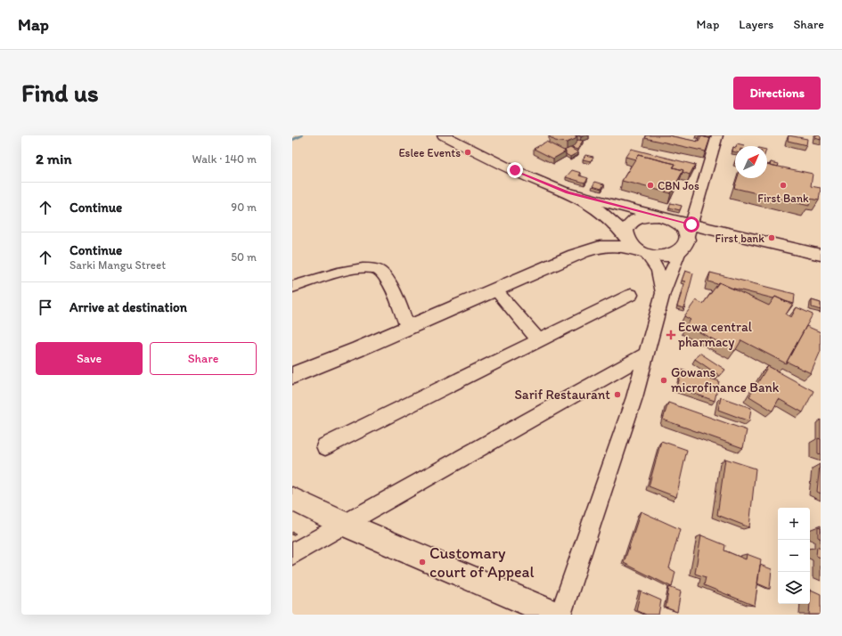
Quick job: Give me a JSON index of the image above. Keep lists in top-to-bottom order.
{
  "places": {
    "other": [
      "Eslee Events",
      "CBN Jos",
      "First Bank",
      "First bank",
      "Gowans microfinance Bank",
      "Sarif Restaurant",
      "Customary court of Appeal"
    ],
    "health": ["Ecwa central pharmacy"]
  },
  "north": "top right",
  "page": {
    "header": "Map",
    "nav": ["Map", "Layers", "Share"],
    "buttons": [
      "Directions",
      ["Save", "Share"]
    ],
    "title": "Find us",
    "heading": ["2 min", "Walk · 140 m"],
    "list": [
      ["Continue", "90 m"],
      ["Continue", "Sarki Mangu Street", "50 m"],
      "Arrive at destination"
    ],
    "map_buttons": ["+", "−"]
  }
}
